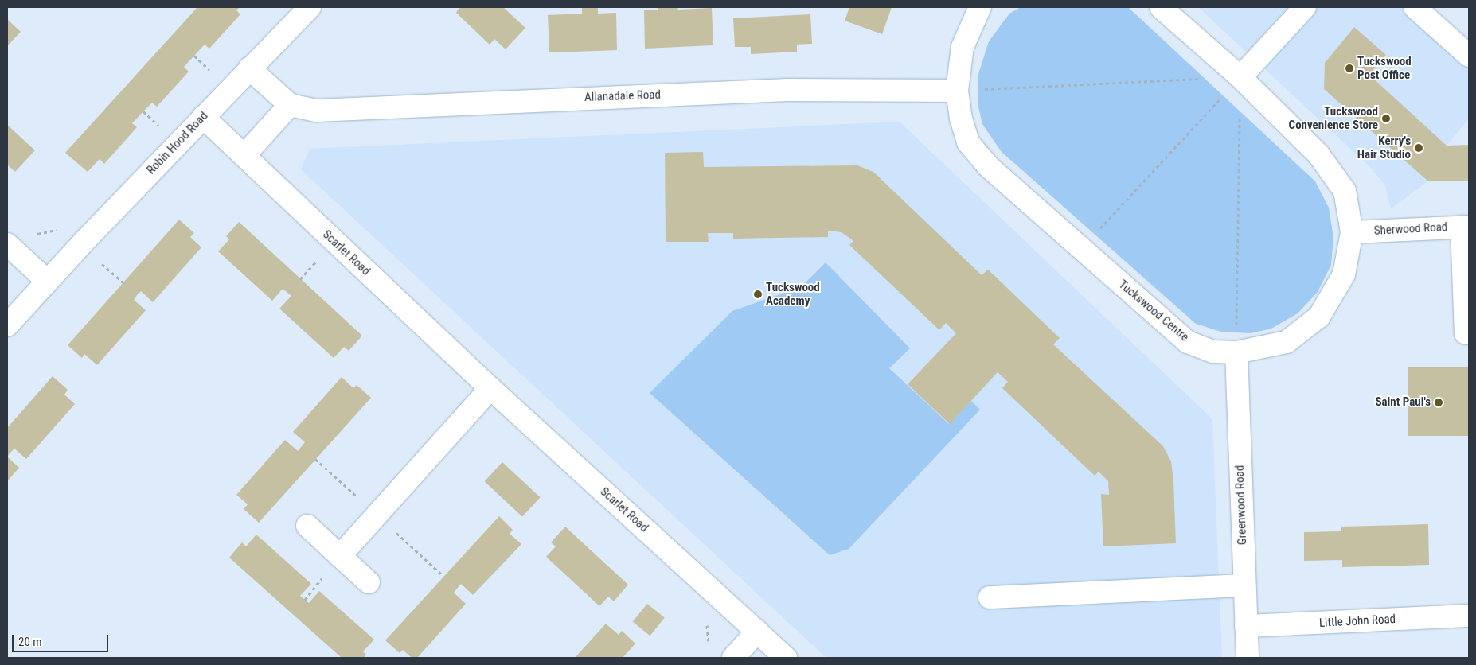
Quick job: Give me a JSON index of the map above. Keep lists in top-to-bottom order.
{
  "streets": {
    "street": [
      "Allanadale Road",
      "Robin Hood Road",
      "Sherwood Road",
      "Scarlet Road",
      "Tuckswood Centre",
      "Greenwood Road",
      "Little John Road"
    ]
  },
  "crossings": [
    ["Allanadale Road", "Tuckswood Centre"],
    ["Robin Hood Road", "Scarlet Road"],
    ["Sherwood Road", "Tuckswood Centre"],
    ["Tuckswood Centre", "Greenwood Road"],
    ["Greenwood Road", "Little John Road"]
  ],
  "places": [
    "Tuckswood Post Office",
    "Tuckswood Convenience Store",
    "Kerry's Hair Studio",
    "Tuckswood Academy",
    "Saint Paul's"
  ],
  "scale_bar": "20 m"
}
